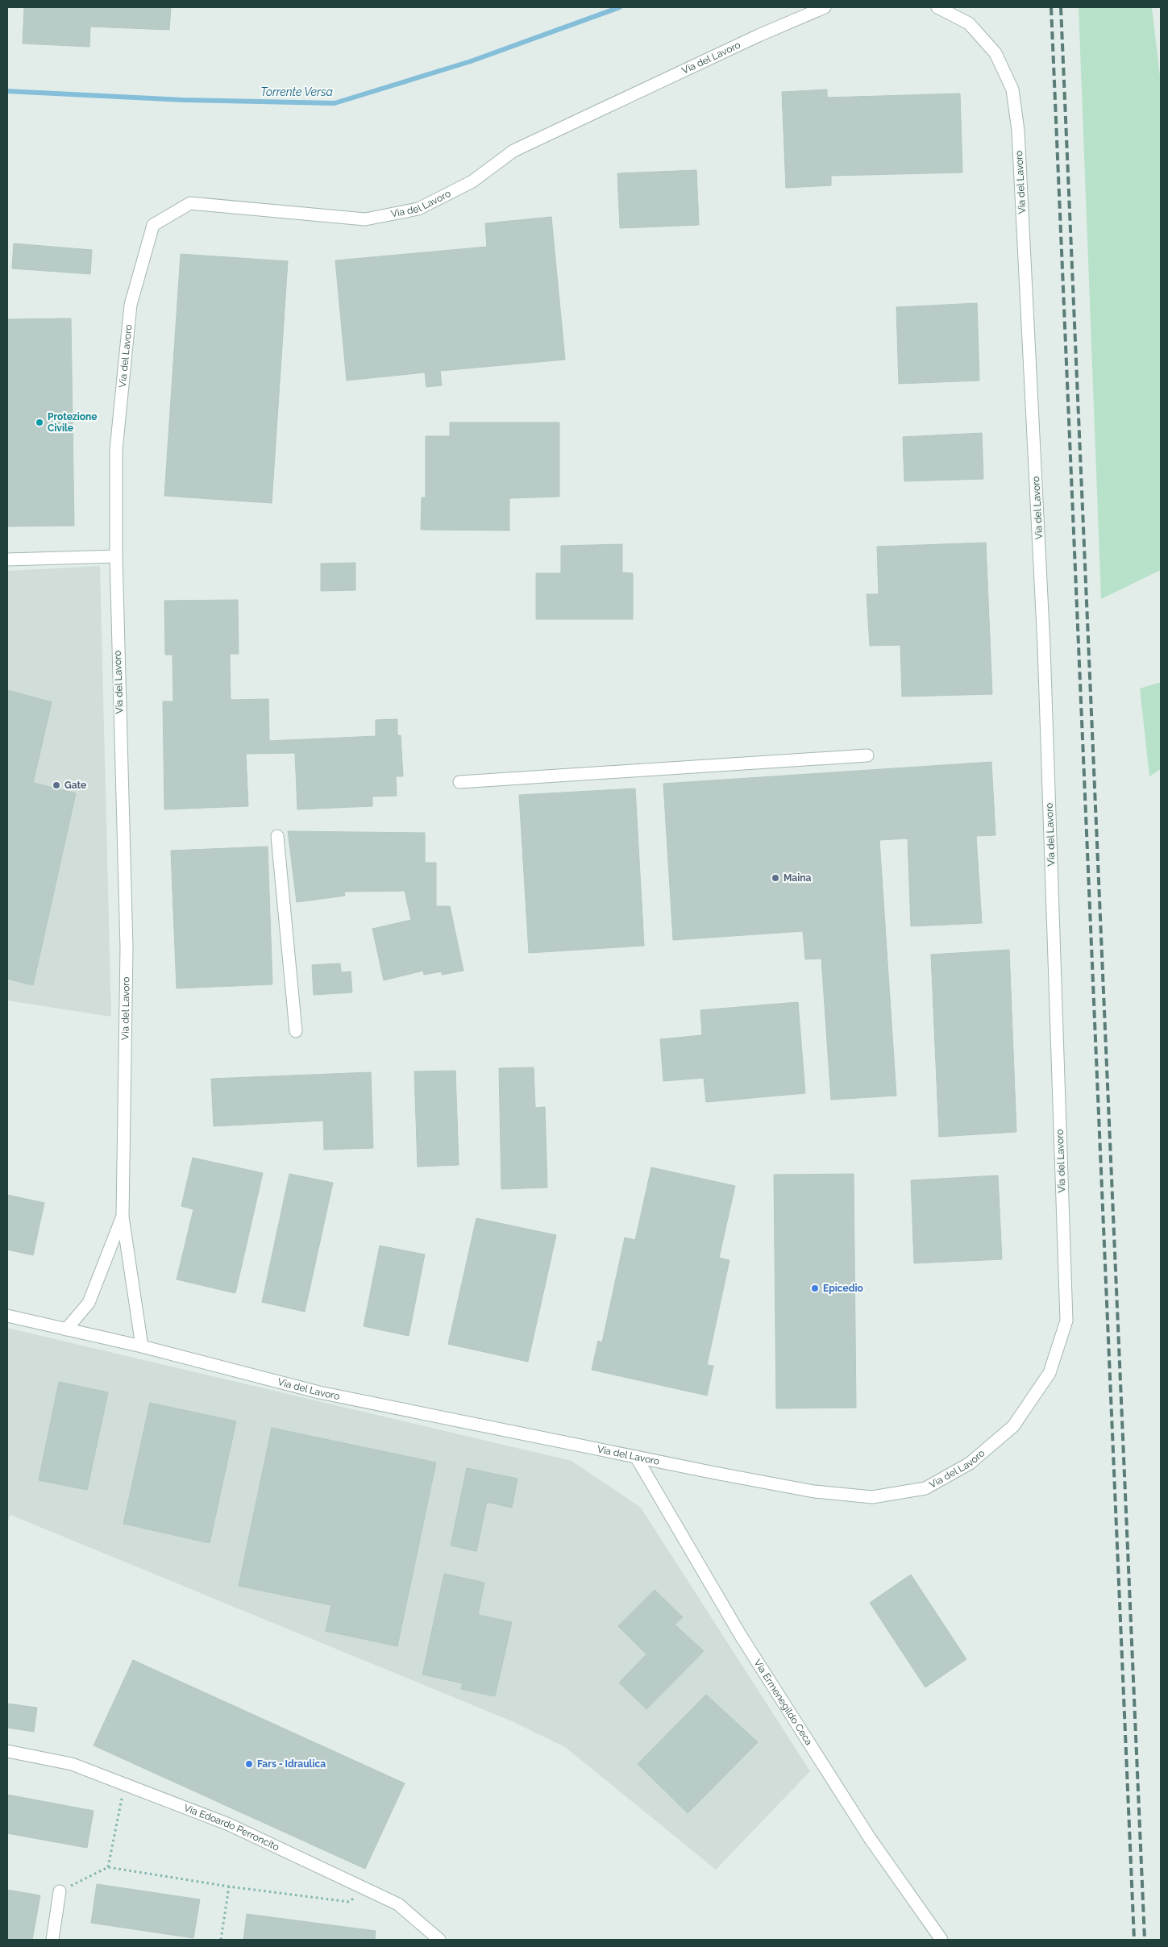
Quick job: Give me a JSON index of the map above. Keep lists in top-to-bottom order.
{
  "streets": {
    "street": ["Via del Lavoro", "Via Ermenegildo Ceca", "Via Edoardo Perroncito"]
  },
  "crossings": [
    ["Via del Lavoro", "Via Ermenegildo Ceca"]
  ],
  "water": ["Torrente Versa"],
  "places": [
    "Protezione Civile",
    "Gate",
    "Maina",
    "Epicedio",
    "Fars - Idraulica"
  ]
}
